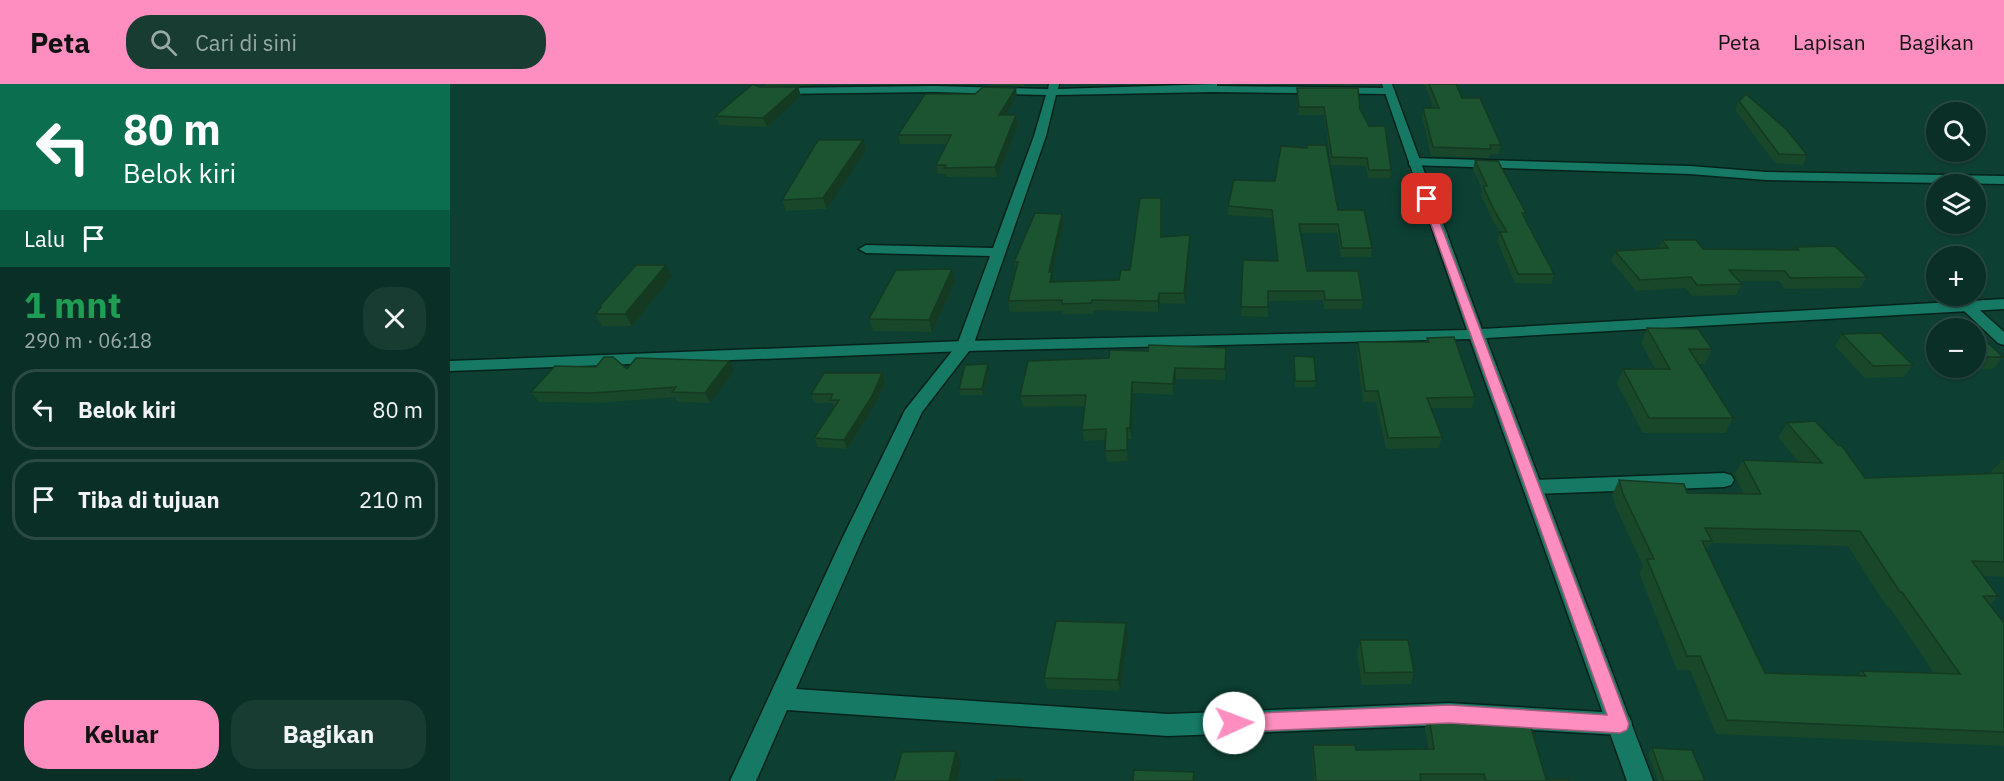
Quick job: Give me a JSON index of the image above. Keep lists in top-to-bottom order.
{
  "page": {
    "header": "Peta",
    "search": "Cari di sini",
    "nav": ["Peta", "Lapisan", "Bagikan"],
    "turn": ["80 m", "Belok kiri"],
    "map_buttons": ["+", "−"],
    "then": "Lalu",
    "heading": ["1 mnt", "290 m · 06:18"],
    "list": [
      {
        "name": "Belok kiri",
        "value": "80 m"
      },
      {
        "name": "Tiba di tujuan",
        "value": "210 m"
      }
    ],
    "buttons": ["Keluar", "Bagikan"]
  }
}
